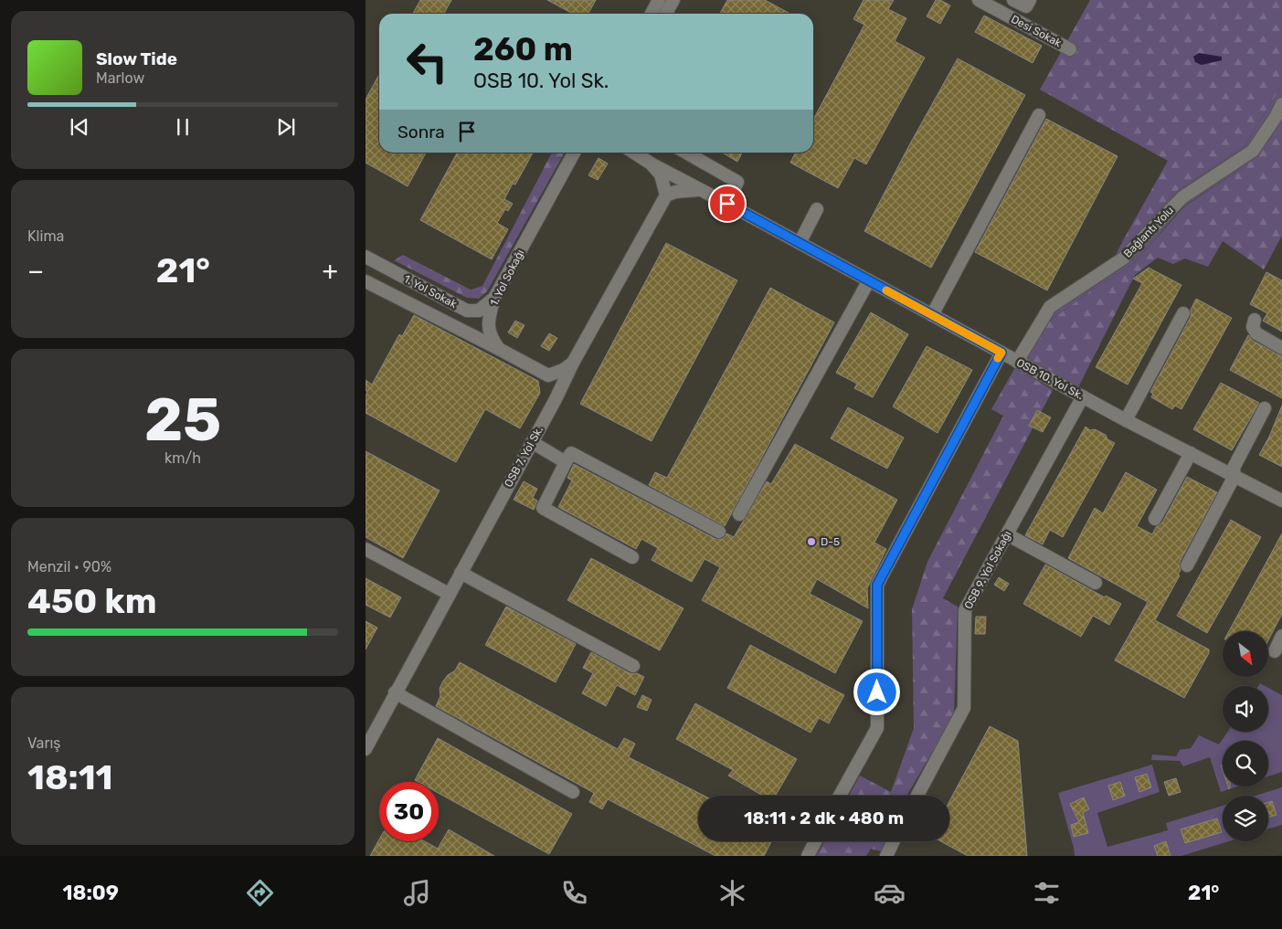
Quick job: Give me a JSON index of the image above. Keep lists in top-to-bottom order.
{
  "streets": {
    "street": [
      "Desi Sokak",
      "Bağlantı Yolu",
      "1. Yol Sokağı",
      "1. Yol Sokak",
      "OSB 10. Yol Sk.",
      "OSB 7. Yol Sk.",
      "OSB 9. Yol Sokağı"
    ]
  },
  "crossings": [
    ["Bağlantı Yolu", "OSB 10. Yol Sk."],
    ["1. Yol Sokağı", "1. Yol Sokak"],
    ["OSB 10. Yol Sk.", "OSB 9. Yol Sokağı"]
  ],
  "places": ["D-5"],
  "north": "bottom right",
  "page": {
    "turn": ["260 m", "OSB 10. Yol Sk."],
    "song": ["Slow Tide", "Marlow"],
    "then": "Sonra",
    "tile": [
      "Klima",
      ["25", "km/h"],
      ["Menzil · 90%", "450 km"],
      ["Varış", "18:11"]
    ],
    "heat": ["−", "21°", "+"],
    "limit": "30",
    "trip": "18:11 · 2 dk · 480 m",
    "tabs": ["18:09", "21°"]
  }
}
